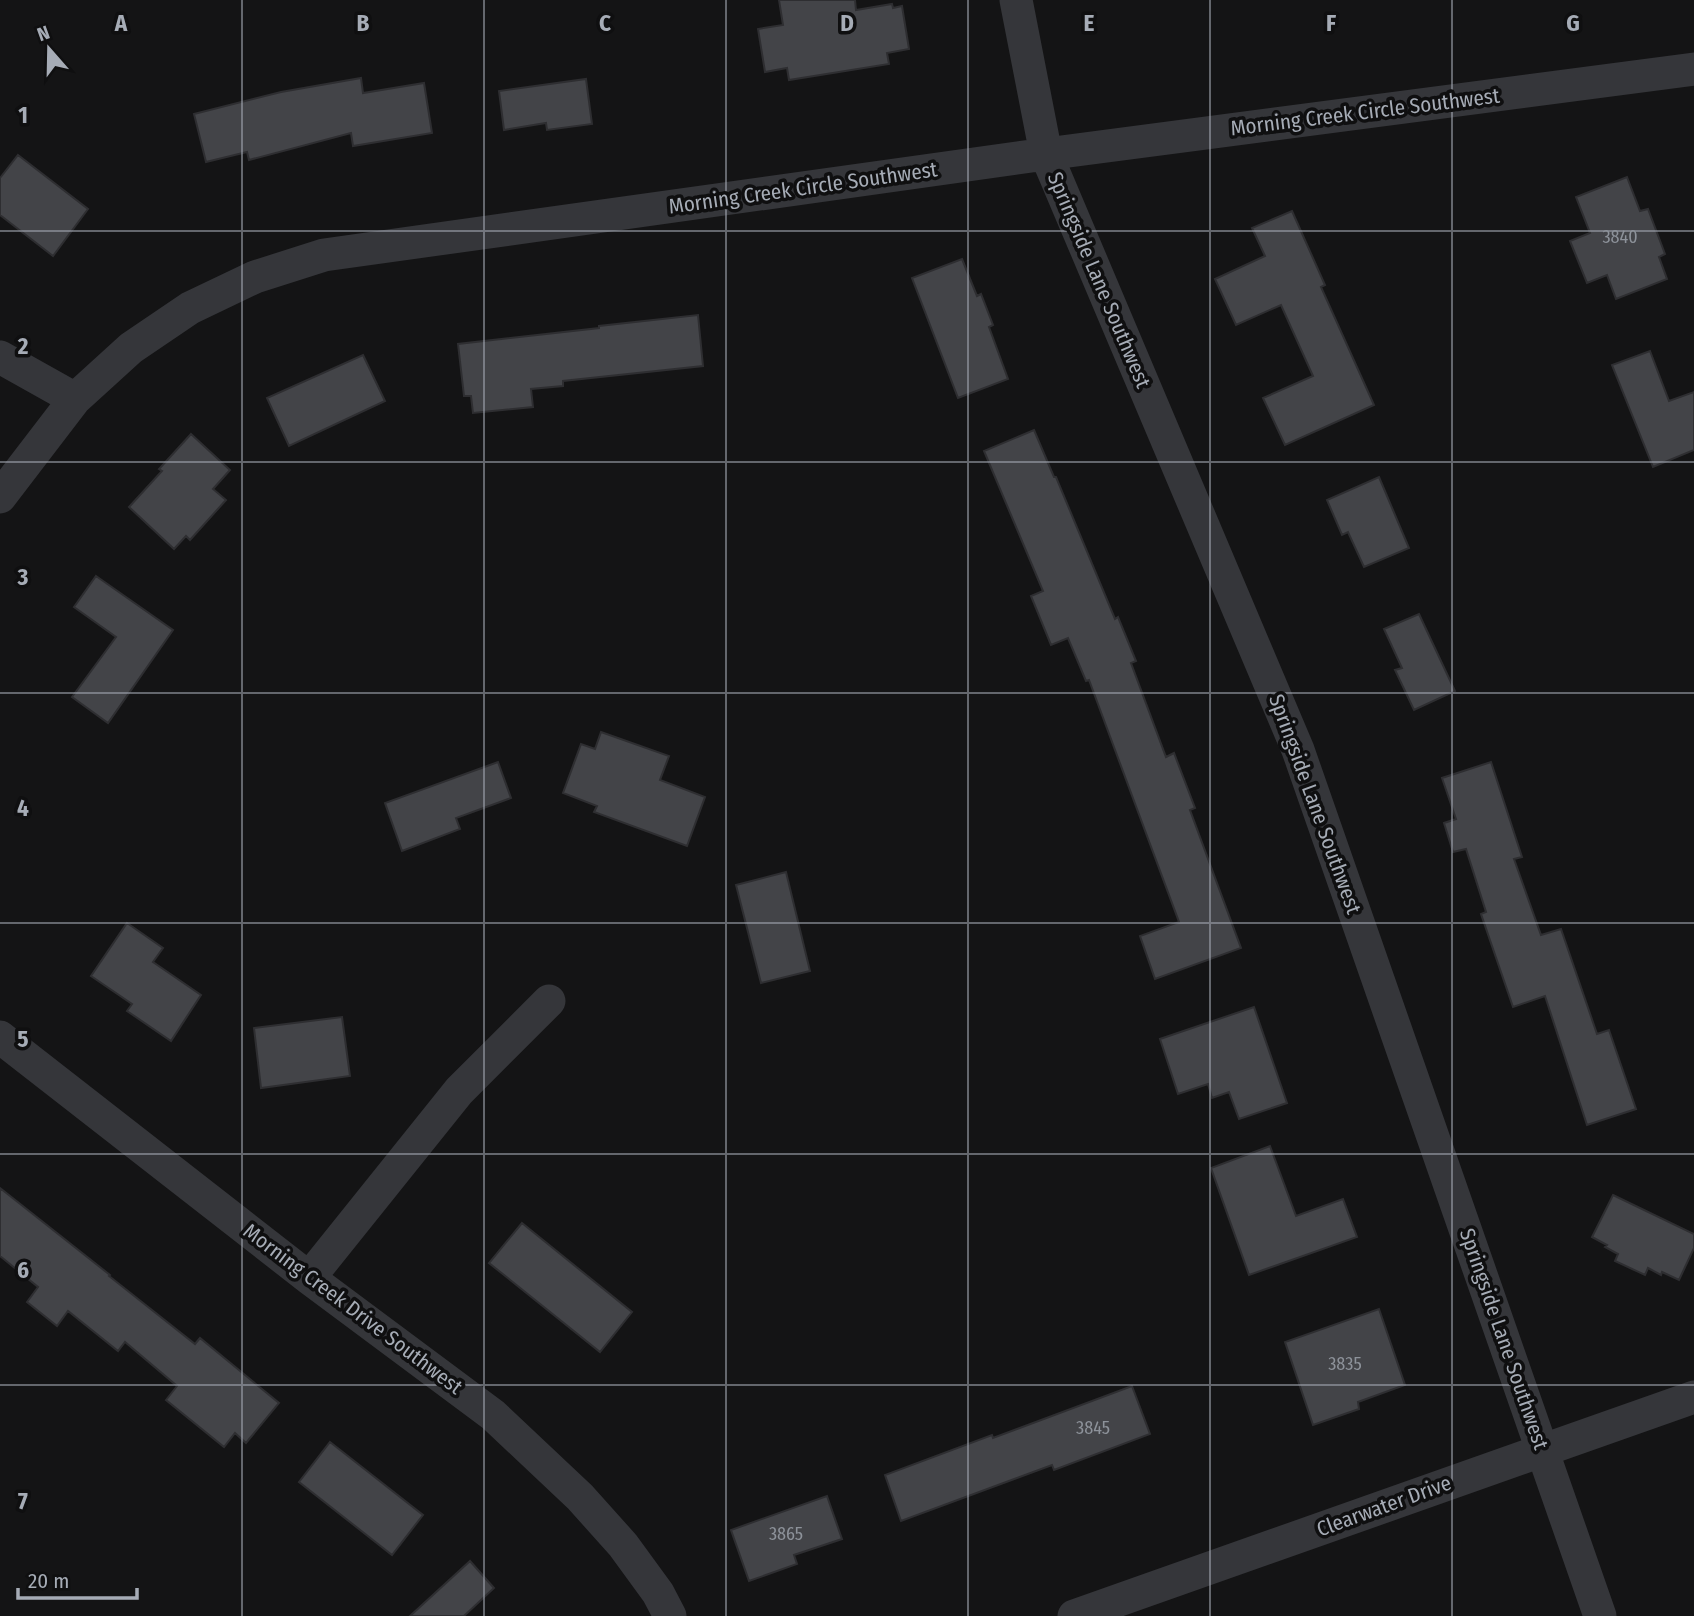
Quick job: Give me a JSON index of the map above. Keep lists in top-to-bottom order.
{
  "streets": {
    "street": [
      "Morning Creek Circle Southwest",
      "Springside Lane Southwest",
      "Morning Creek Drive Southwest",
      "Clearwater Drive"
    ]
  },
  "crossings": [
    ["Morning Creek Circle Southwest", "Springside Lane Southwest"],
    ["Springside Lane Southwest", "Clearwater Drive"]
  ],
  "house_numbers": [
    "3840",
    "3835",
    "3845",
    "3865"
  ],
  "scale_bar": "20 m",
  "north": "top",
  "grid": {
    "columns": [
      "A",
      "B",
      "C",
      "D",
      "E",
      "F",
      "G"
    ],
    "rows": [
      "1",
      "2",
      "3",
      "4",
      "5",
      "6",
      "7"
    ]
  }
}
